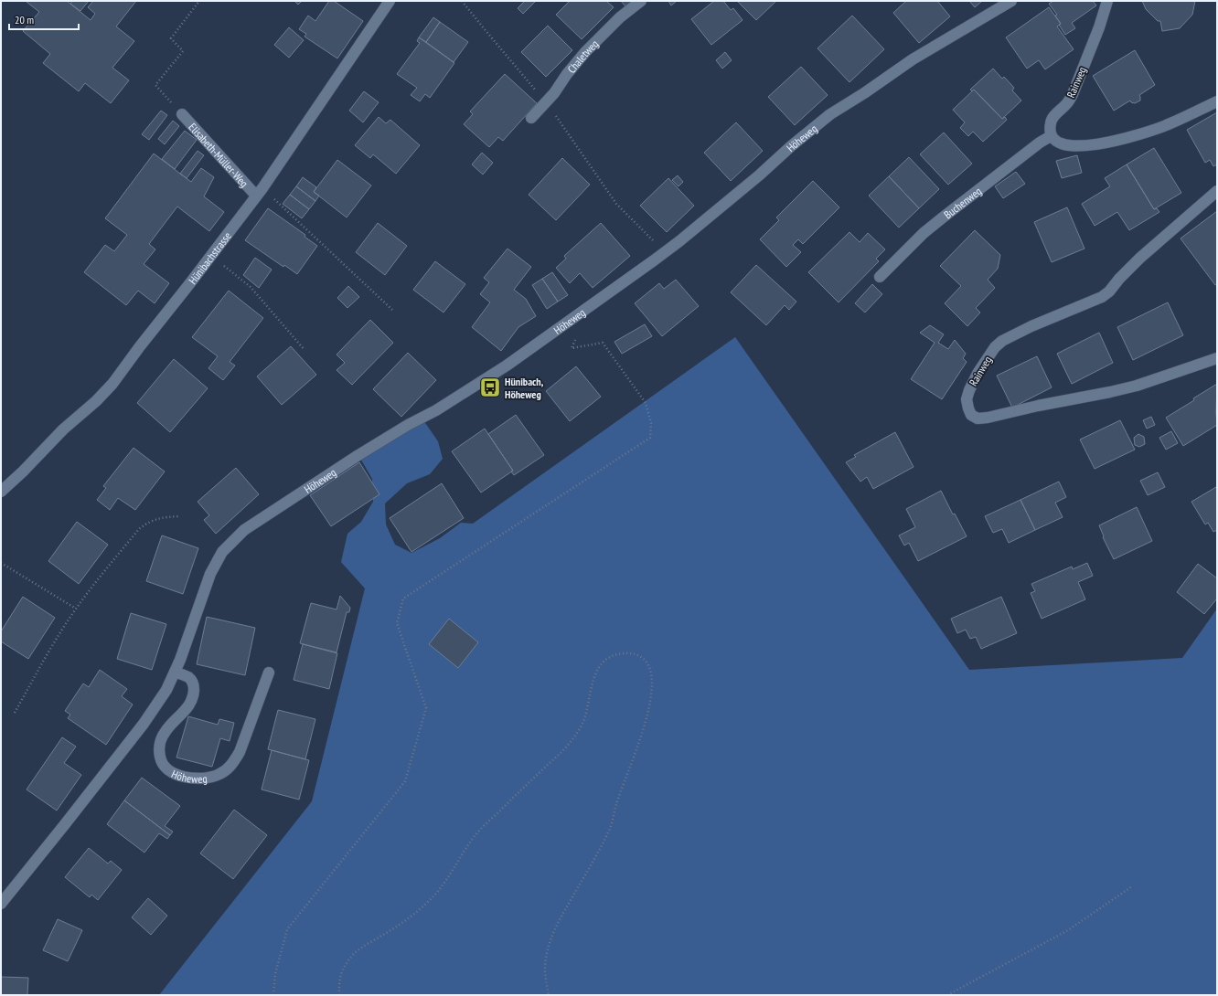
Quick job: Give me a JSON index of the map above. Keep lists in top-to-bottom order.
{
  "streets": {
    "street": [
      "Chaletweg",
      "Rainweg",
      "Höheweg",
      "Elisabeth-Müller-Weg",
      "Buchenweg",
      "Hünibachstrasse"
    ]
  },
  "crossings": [
    ["Rainweg", "Buchenweg"],
    ["Elisabeth-Müller-Weg", "Hünibachstrasse"]
  ],
  "places": {
    "bus stop": ["Hünibach, Höheweg"]
  },
  "scale_bar": "20 m"
}
